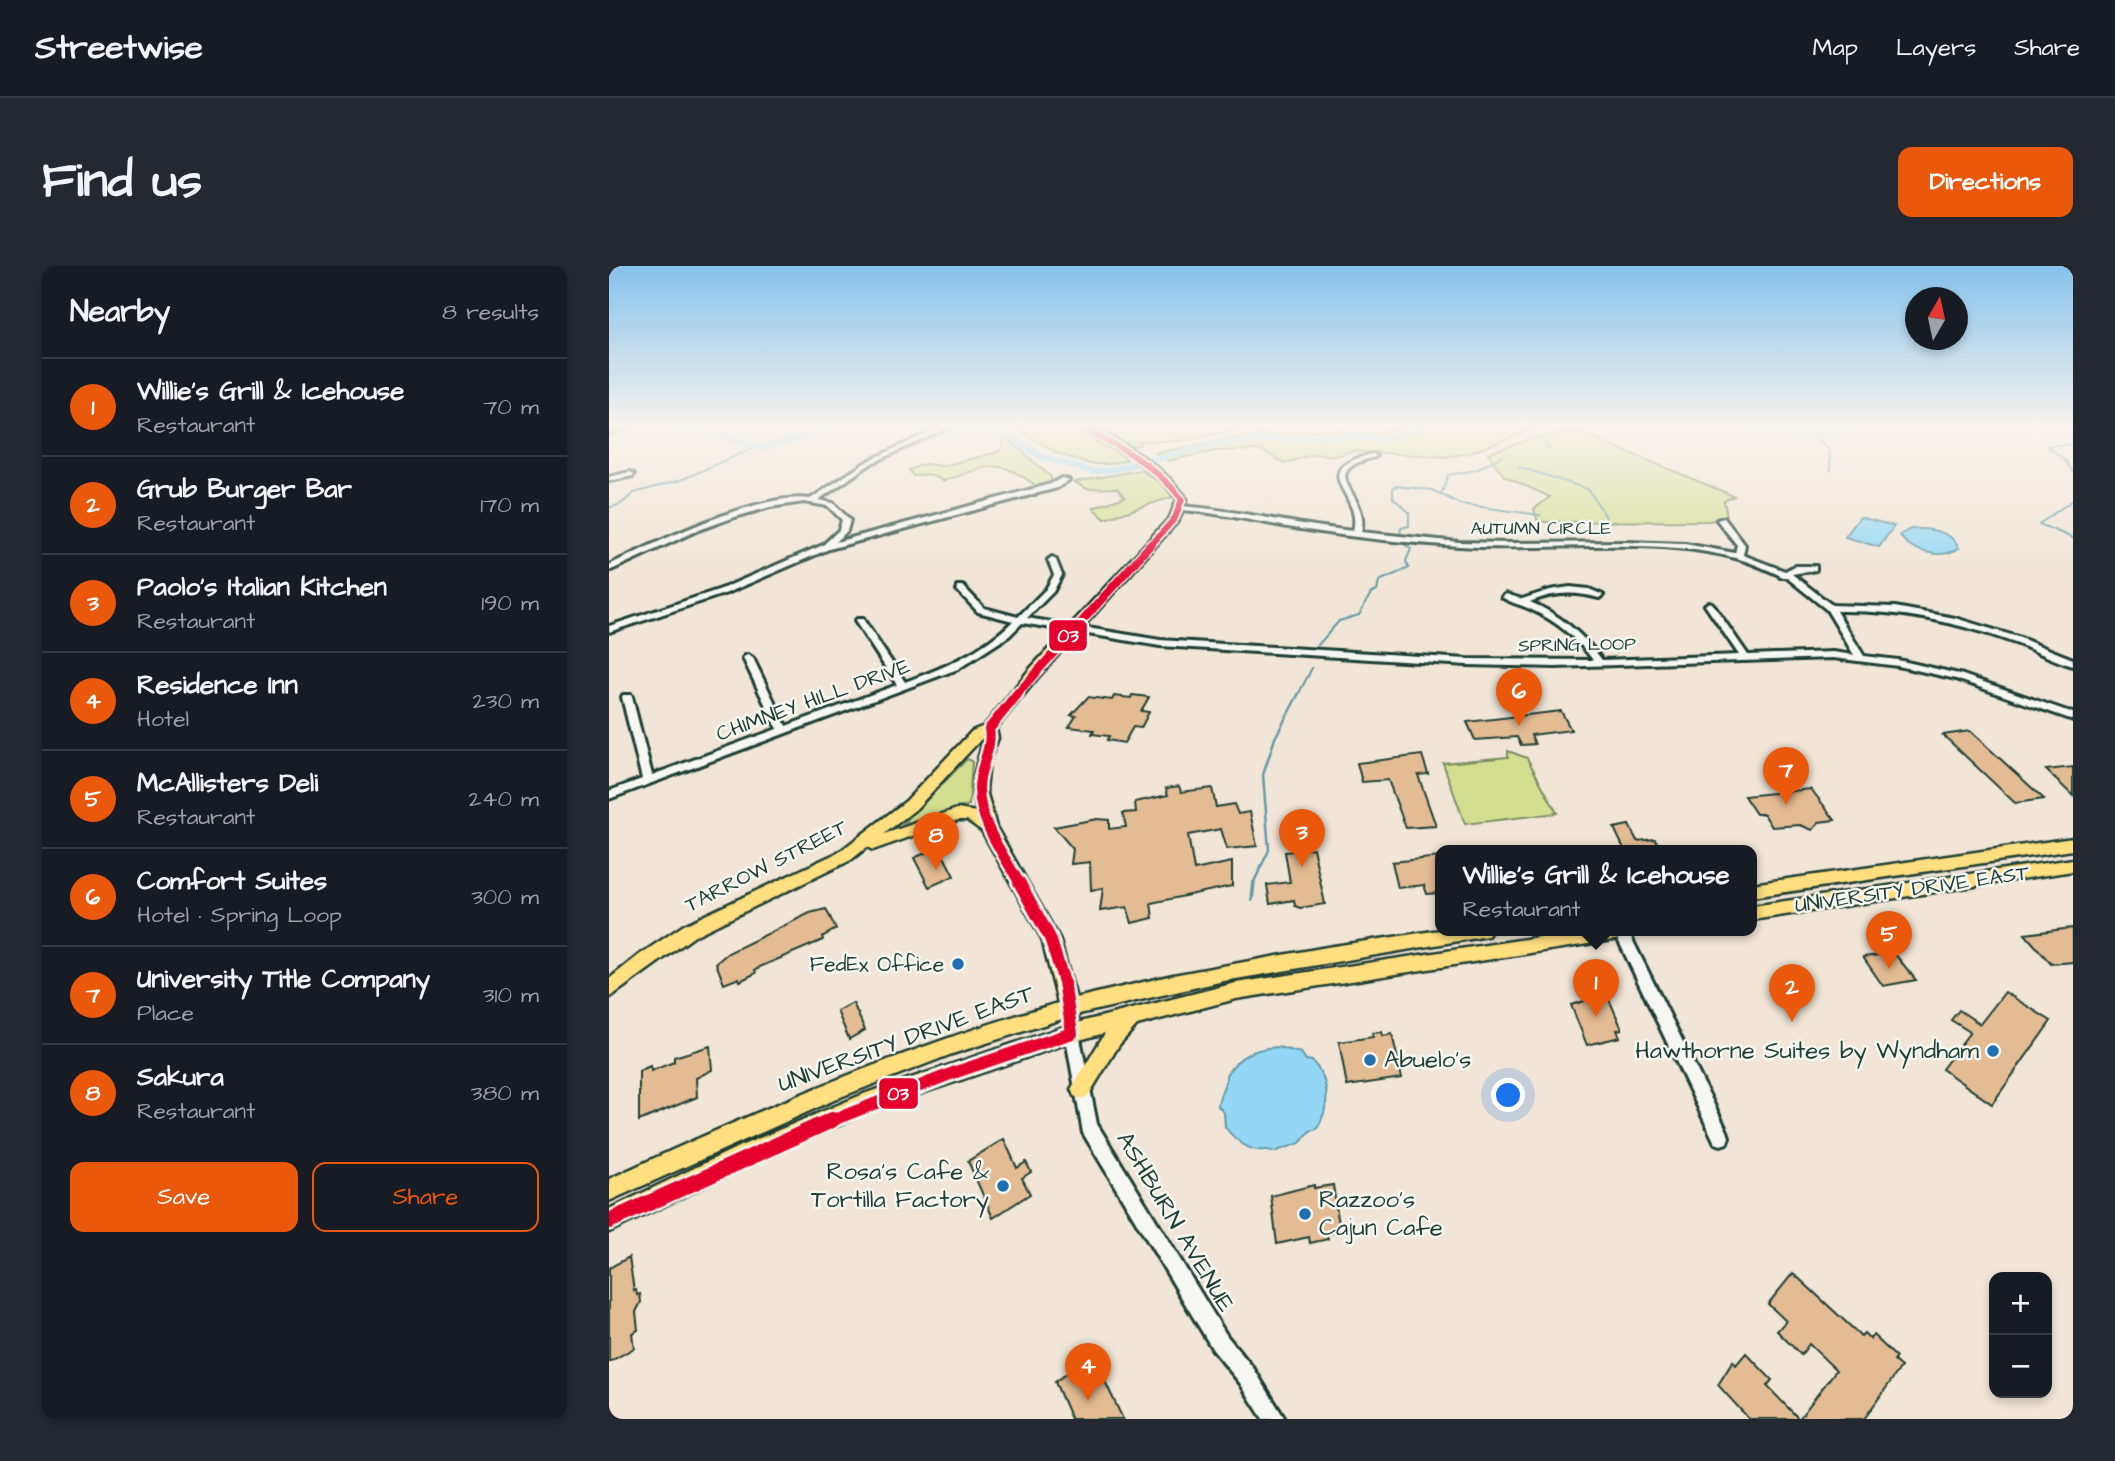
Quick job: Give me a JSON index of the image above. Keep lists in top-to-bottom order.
{
  "streets": {
    "main road": ["TARROW STREET", "UNIVERSITY DRIVE EAST"],
    "street": [
      "AUTUMN CIRCLE",
      "SPRING LOOP",
      "CHIMNEY HILL DRIVE",
      "ASHBURN AVENUE"
    ]
  },
  "crossings": [
    ["AUTUMN CIRCLE", "SPRING LOOP"],
    ["AUTUMN CIRCLE", "TARROW STREET"],
    ["SPRING LOOP", "CHIMNEY HILL DRIVE"],
    ["SPRING LOOP", "TARROW STREET"],
    ["UNIVERSITY DRIVE EAST", "ASHBURN AVENUE"]
  ],
  "places": [
    "FedEx Office",
    "Hawthorne Suites by Wyndham",
    "Abuelo's",
    "Rosa's Cafe & Tortilla Factory",
    "Razzoo's Cajun Cafe"
  ],
  "lines": ["transit line 03"],
  "north": "top",
  "page": {
    "header": "Streetwise",
    "nav": ["Map", "Layers", "Share"],
    "buttons": [
      "Directions",
      ["Save", "Share"]
    ],
    "title": "Find us",
    "heading": ["Nearby", "8 results"],
    "list": [
      {
        "mark": "1",
        "name": "Willie’s Grill & Icehouse",
        "note": "Restaurant",
        "value": "70 m"
      },
      {
        "mark": "2",
        "name": "Grub Burger Bar",
        "note": "Restaurant",
        "value": "170 m"
      },
      {
        "mark": "3",
        "name": "Paolo's Italian Kitchen",
        "note": "Restaurant",
        "value": "190 m"
      },
      {
        "mark": "4",
        "name": "Residence Inn",
        "note": "Hotel",
        "value": "230 m"
      },
      {
        "mark": "5",
        "name": "McAllisters Deli",
        "note": "Restaurant",
        "value": "240 m"
      },
      {
        "mark": "6",
        "name": "Comfort Suites",
        "note": "Hotel · Spring Loop",
        "value": "300 m"
      },
      {
        "mark": "7",
        "name": "University Title Company",
        "note": "Place",
        "value": "310 m"
      },
      {
        "mark": "8",
        "name": "Sakura",
        "note": "Restaurant",
        "value": "380 m"
      }
    ],
    "pins": [
      "6",
      "7",
      "3",
      "8",
      "5",
      "1",
      "2",
      "4"
    ],
    "popup": ["Willie’s Grill & Icehouse", "Restaurant"],
    "map_buttons": ["+", "−"]
  }
}
